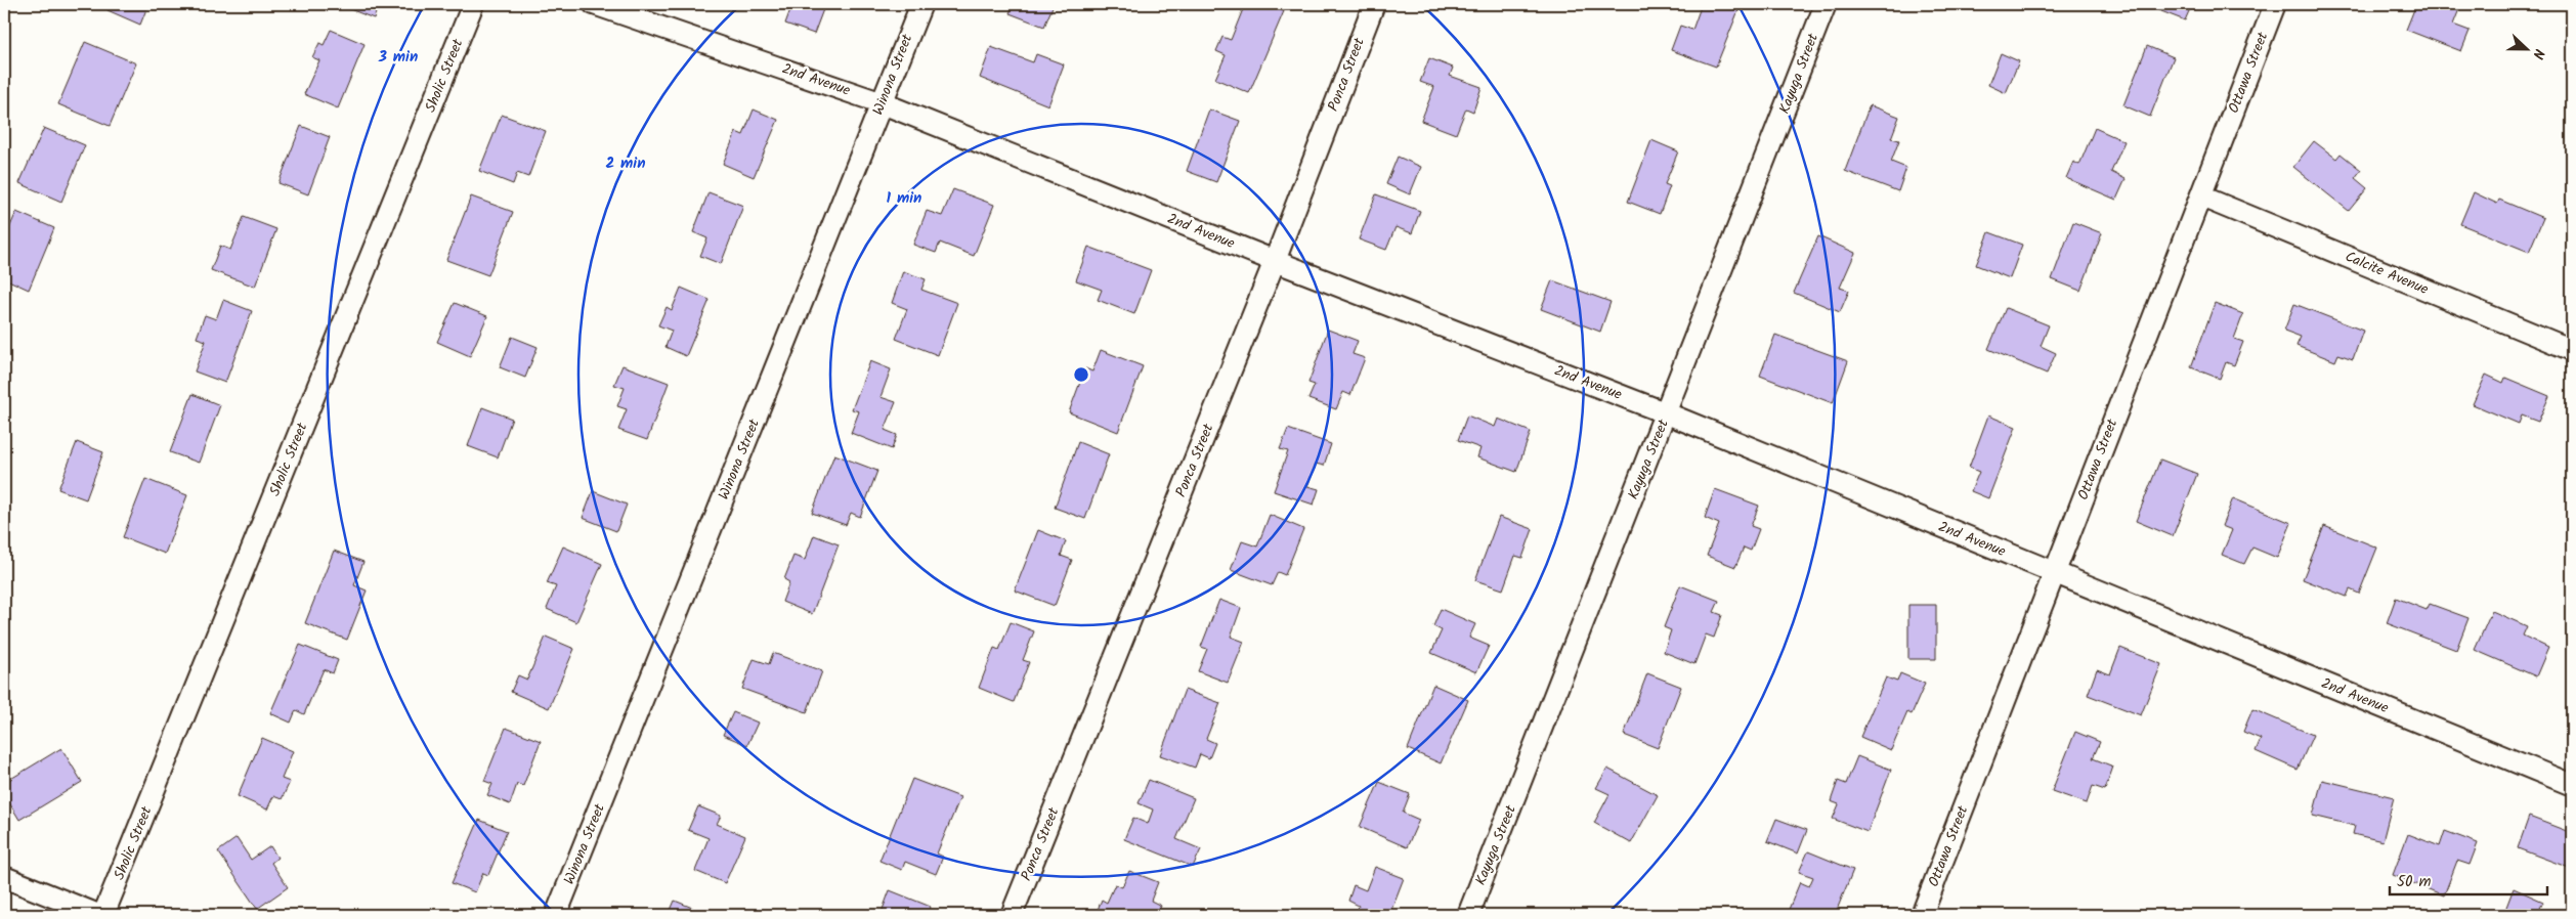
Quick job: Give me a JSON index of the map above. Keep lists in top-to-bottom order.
{
  "streets": {
    "street": [
      "Ottawa Street",
      "Kayuga Street",
      "Winona Street",
      "Ponca Street",
      "Sholic Street",
      "2nd Avenue",
      "Calcite Avenue"
    ]
  },
  "crossings": [
    ["Ottawa Street", "2nd Avenue"],
    ["Ottawa Street", "Calcite Avenue"],
    ["Kayuga Street", "2nd Avenue"],
    ["Winona Street", "2nd Avenue"],
    ["Ponca Street", "2nd Avenue"]
  ],
  "scale_bar": "50 m",
  "north": "right",
  "rings": ["3 min", "2 min", "1 min"]
}
